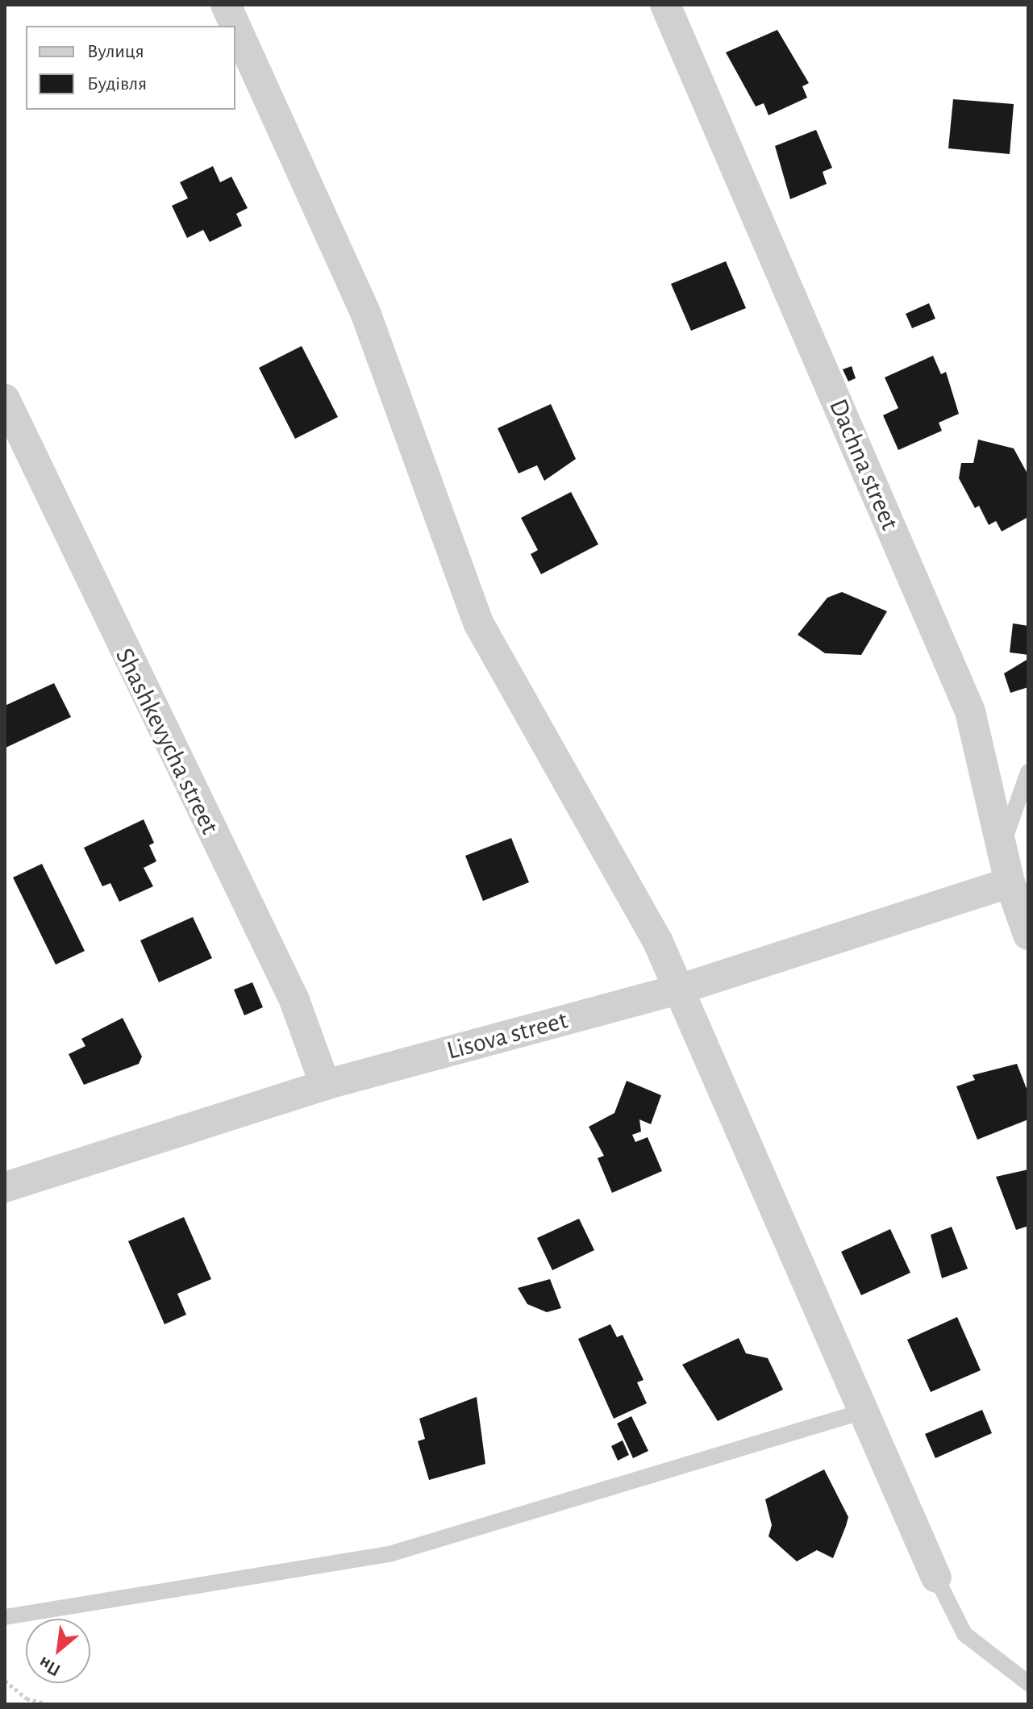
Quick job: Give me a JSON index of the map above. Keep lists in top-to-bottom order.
{
  "streets": {
    "street": ["Dachna street", "Shashkevycha street", "Lisova street"]
  },
  "crossings": [
    ["Dachna street", "Lisova street"],
    ["Shashkevycha street", "Lisova street"]
  ],
  "legend": ["Вулиця", "Будівля"],
  "north": "bottom left"
}
